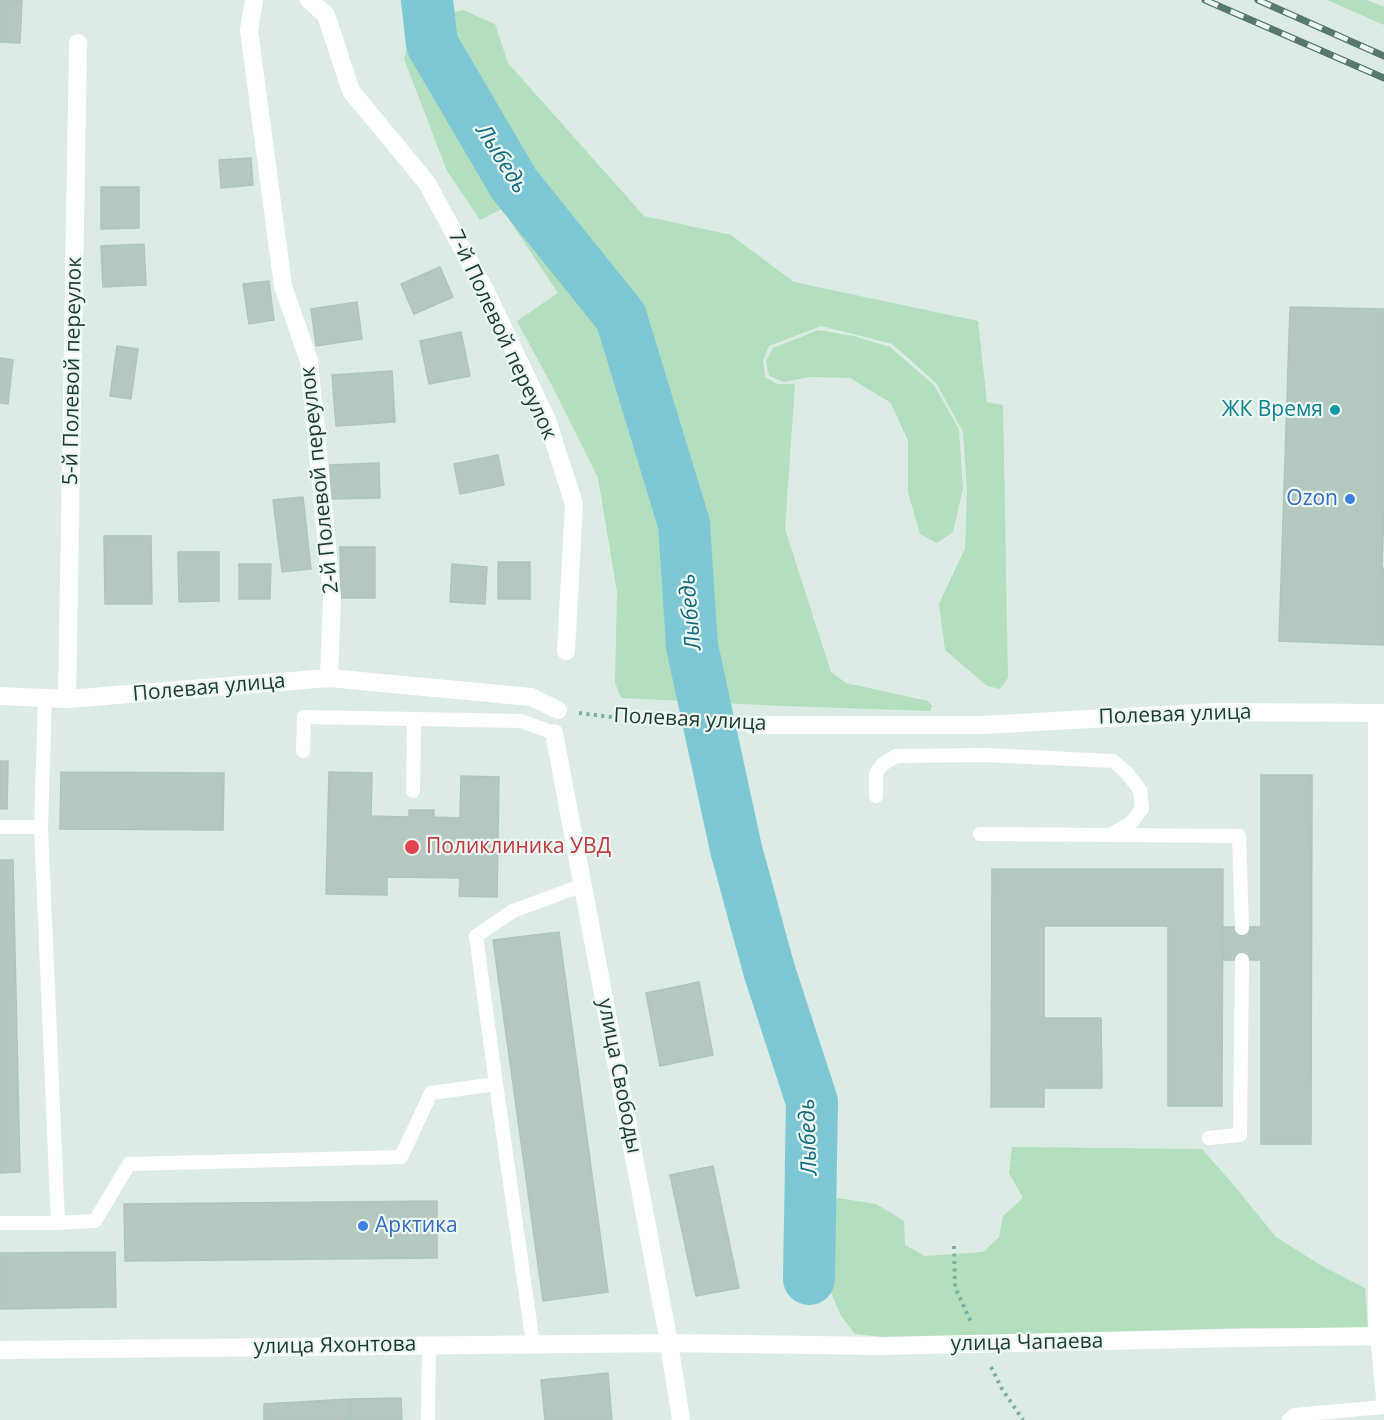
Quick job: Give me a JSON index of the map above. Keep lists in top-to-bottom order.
{
  "streets": {
    "street": [
      "7-й Полевой переулок",
      "5-й Полевой переулок",
      "2-й Полевой переулок",
      "Полевая улица",
      "улица Свободы",
      "улица Чапаева",
      "улица Яхонтова"
    ]
  },
  "crossings": [
    ["5-й Полевой переулок", "Полевая улица"],
    ["2-й Полевой переулок", "Полевая улица"],
    ["улица Свободы", "улица Чапаева"],
    ["улица Свободы", "улица Яхонтова"],
    ["улица Чапаева", "улица Яхонтова"]
  ],
  "water": ["Лыбедь"],
  "places": [
    "ЖК Время",
    "Ozon",
    "Поликлиника УВД",
    "Арктика"
  ]
}
